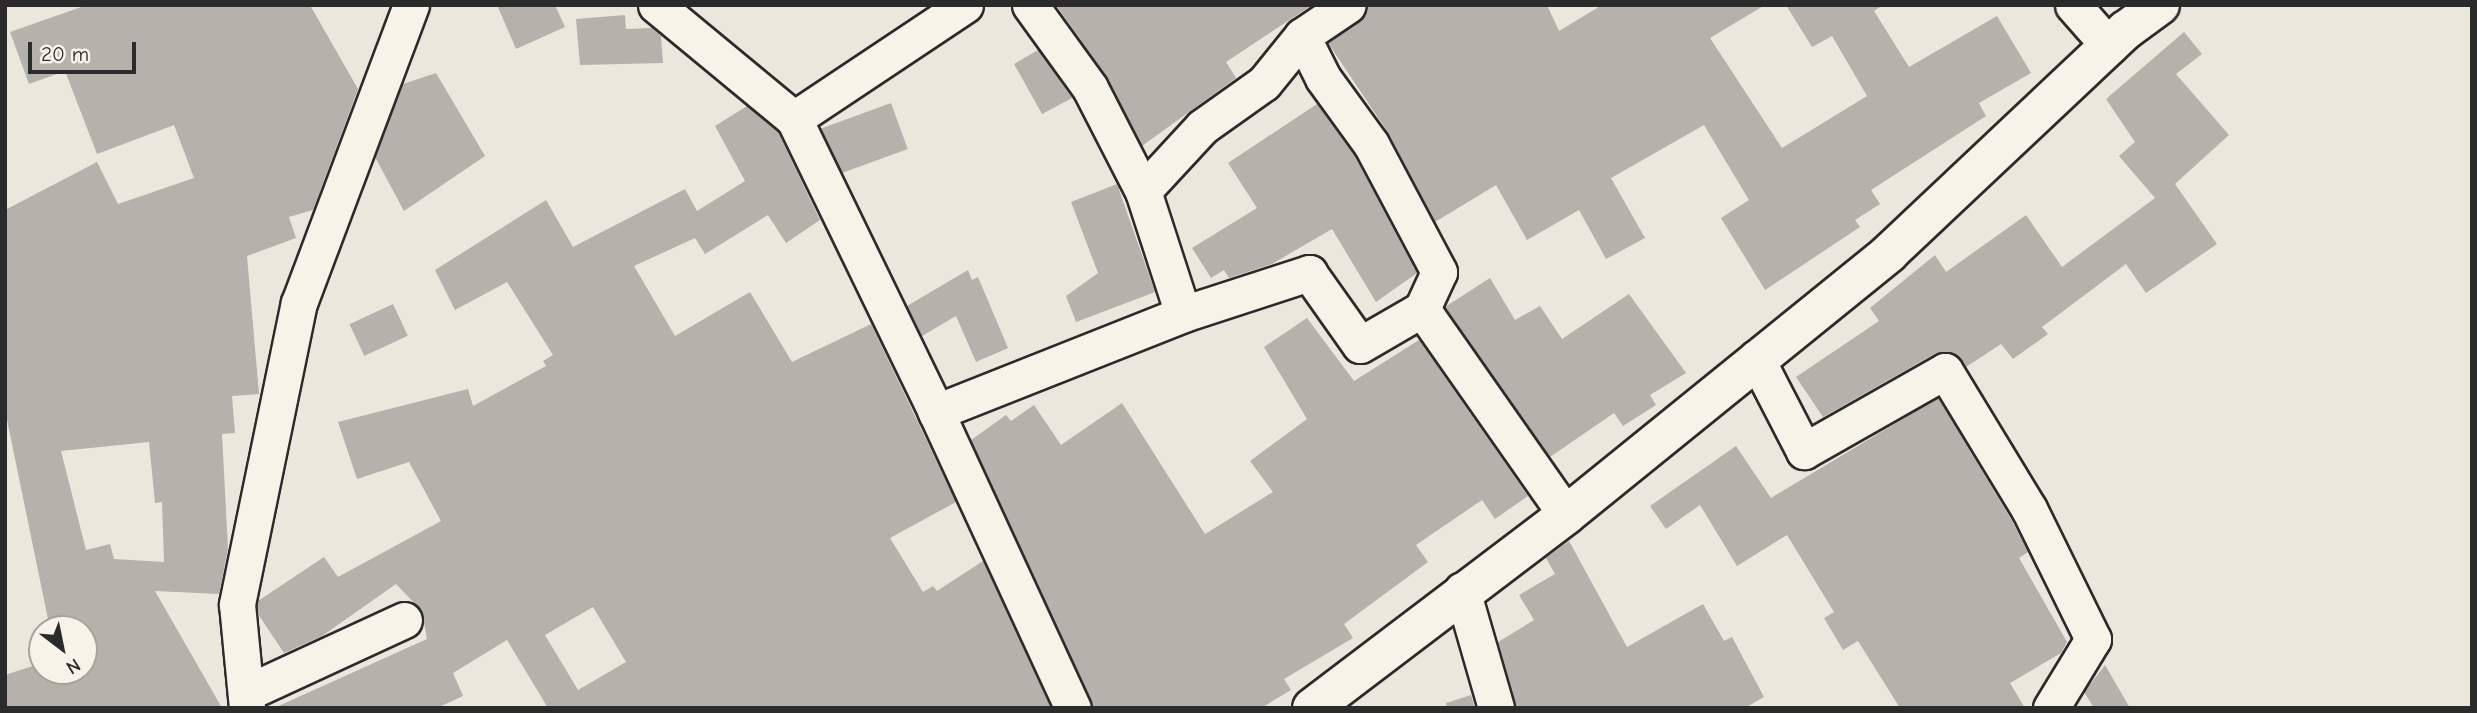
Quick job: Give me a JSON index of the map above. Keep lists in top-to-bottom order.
{
  "scale_bar": "20 m",
  "north": "bottom right"
}
